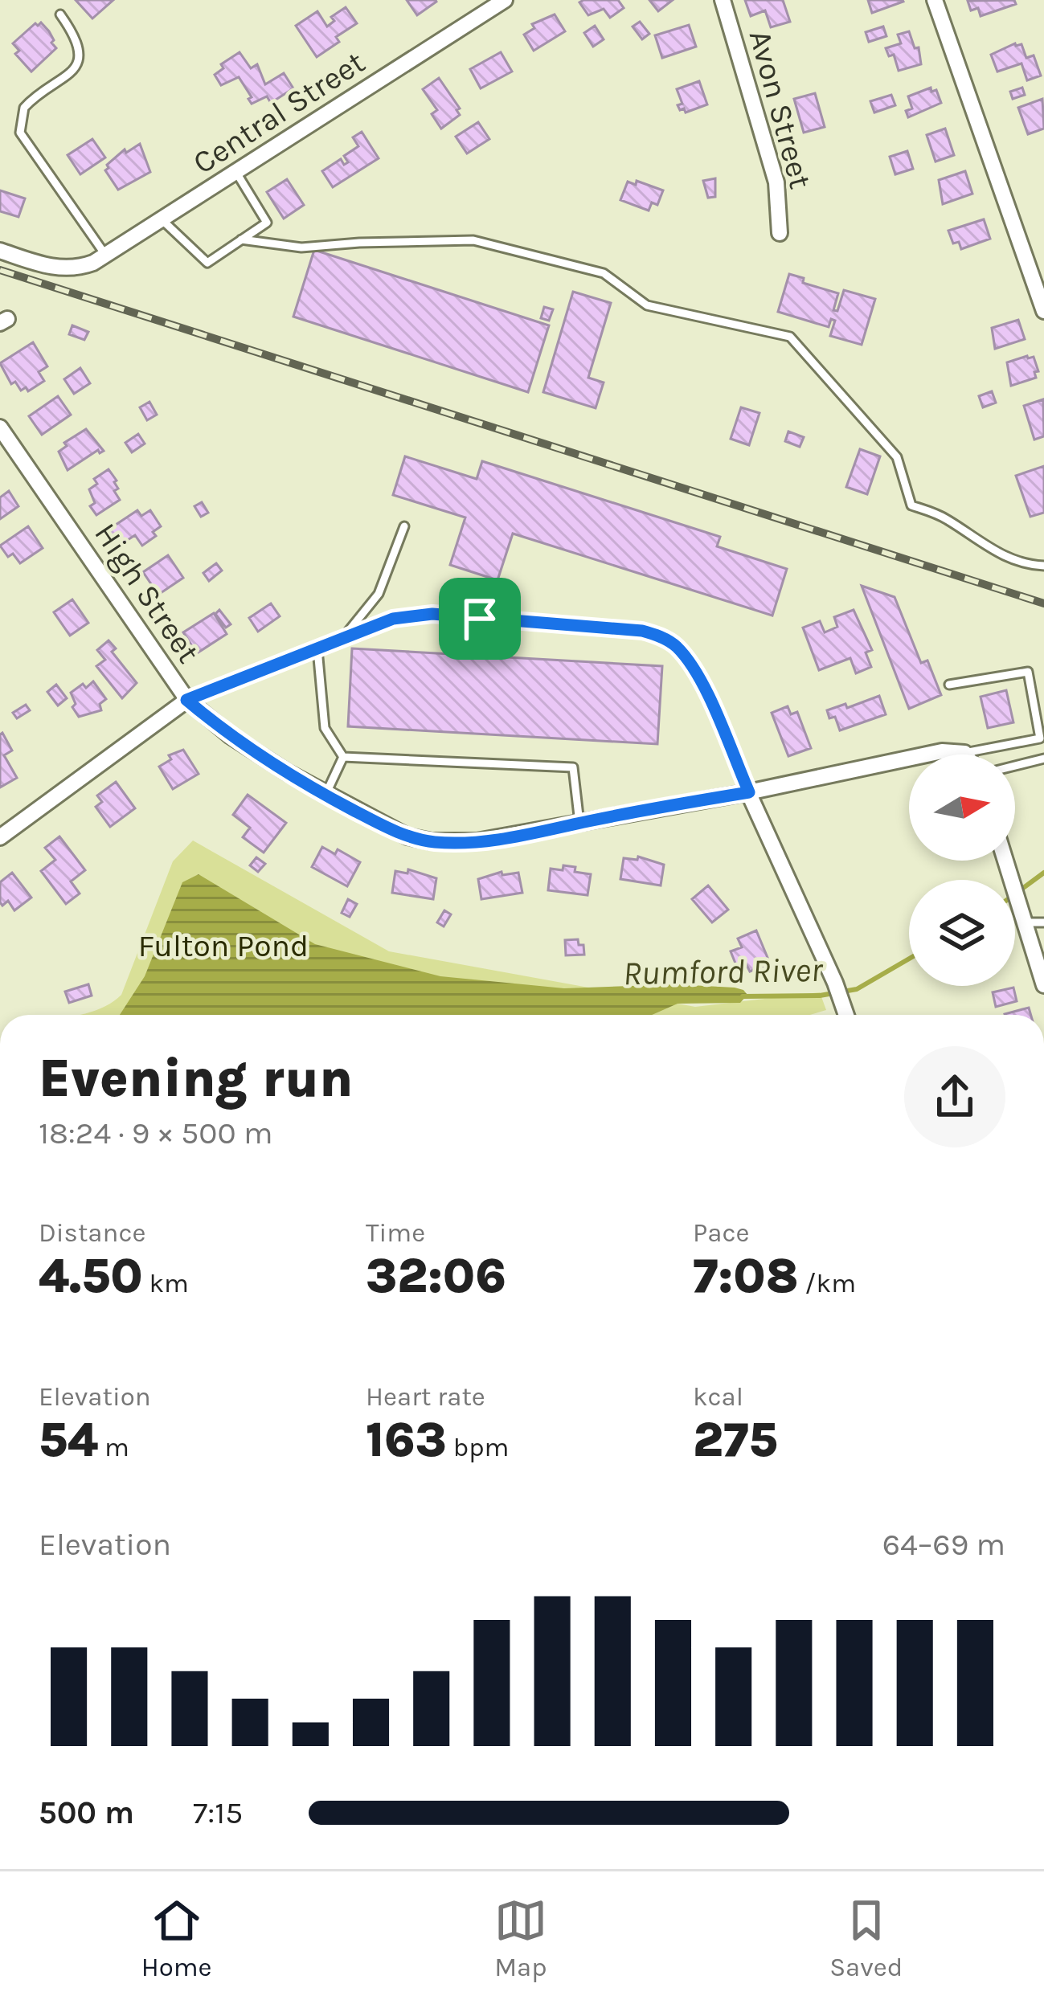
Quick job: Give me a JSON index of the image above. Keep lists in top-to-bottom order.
{
  "streets": {
    "street": ["Avon Street", "Central Street", "High Street"]
  },
  "water": ["Rumford River"],
  "parks": ["Fulton Pond"],
  "north": "right",
  "page": {
    "heading": ["Evening run", "18:24 · 9 × 500 m"],
    "stats": [
      ["Distance", "4.50 km"],
      ["Time", "32:06"],
      ["Pace", "7:08 /km"],
      ["Elevation", "54 m"],
      ["Heart rate", "163 bpm"],
      ["kcal", "275"]
    ],
    "chart": ["Elevation", "64–69 m"],
    "list": [
      {
        "name": "500 m",
        "note": "7:15"
      }
    ],
    "tabs": ["Home", "Map", "Saved"]
  }
}
